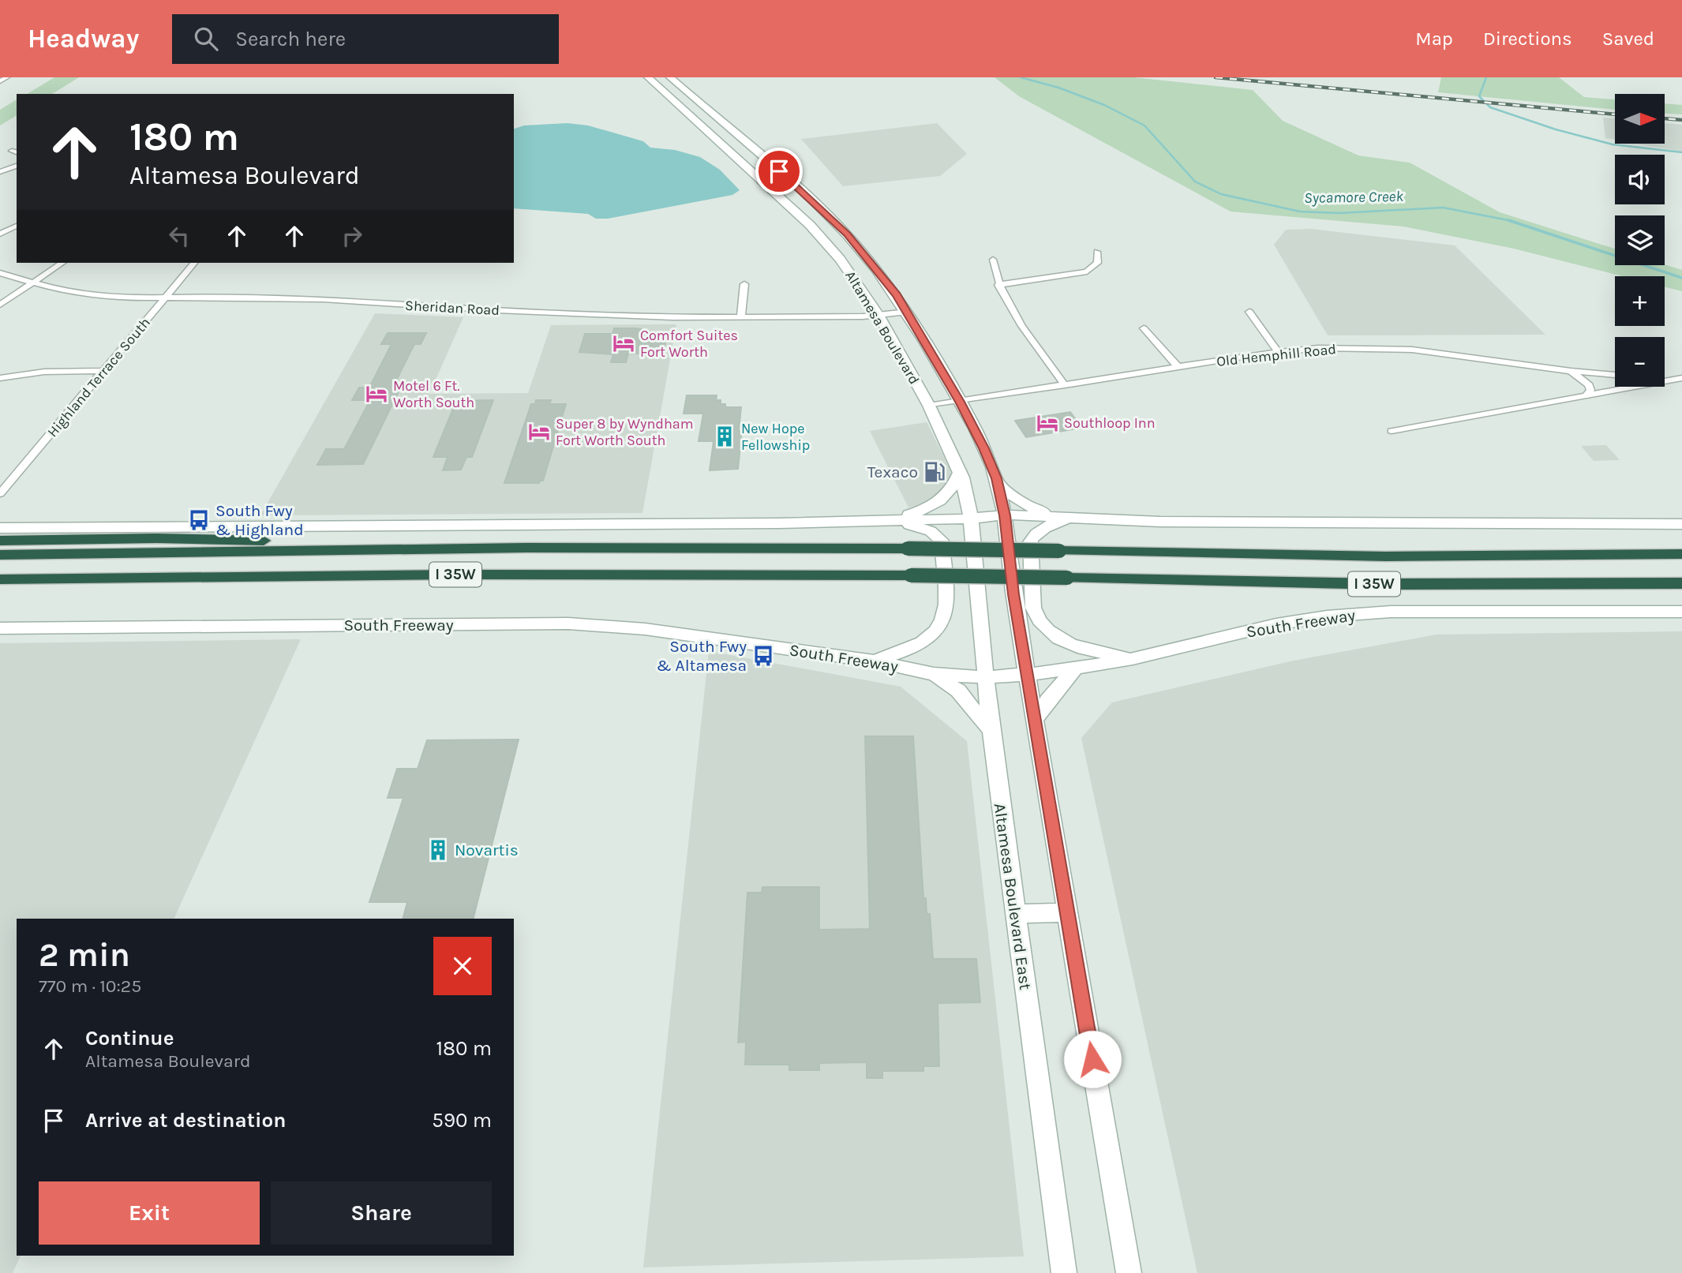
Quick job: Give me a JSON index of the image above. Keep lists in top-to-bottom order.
{
  "streets": {
    "highway": ["I 35W", "South Freeway"],
    "main road": ["Altamesa Boulevard", "Altamesa Boulevard East"],
    "street": ["Sheridan Road", "Old Hemphill Road", "Highland Terrace South"]
  },
  "crossings": [
    ["Sheridan Road", "Altamesa Boulevard"],
    ["Sheridan Road", "Highland Terrace South"],
    ["Altamesa Boulevard", "Old Hemphill Road"],
    ["Altamesa Boulevard", "South Freeway"],
    ["Altamesa Boulevard", "Altamesa Boulevard East"],
    ["South Freeway", "Altamesa Boulevard East"]
  ],
  "water": ["Sycamore Creek"],
  "places": {
    "hotel": [
      "Comfort Suites Fort Worth",
      "Motel 6 Ft. Worth South",
      "Southloop Inn",
      "Super 8 by Wyndham Fort Worth South"
    ],
    "building": ["New Hope Fellowship", "Novartis"],
    "fuel station": ["Texaco"],
    "bus stop": ["South Fwy & Highland", "South Fwy & Altamesa"]
  },
  "north": "right",
  "page": {
    "header": "Headway",
    "search": "Search here",
    "nav": ["Map", "Directions", "Saved"],
    "map_buttons": ["+", "−"],
    "turn": ["180 m", "Altamesa Boulevard"],
    "heading": ["2 min", "770 m · 10:25"],
    "list": [
      {
        "name": "Continue",
        "note": "Altamesa Boulevard",
        "value": "180 m"
      },
      {
        "name": "Arrive at destination",
        "value": "590 m"
      }
    ],
    "buttons": ["Exit", "Share"]
  }
}
